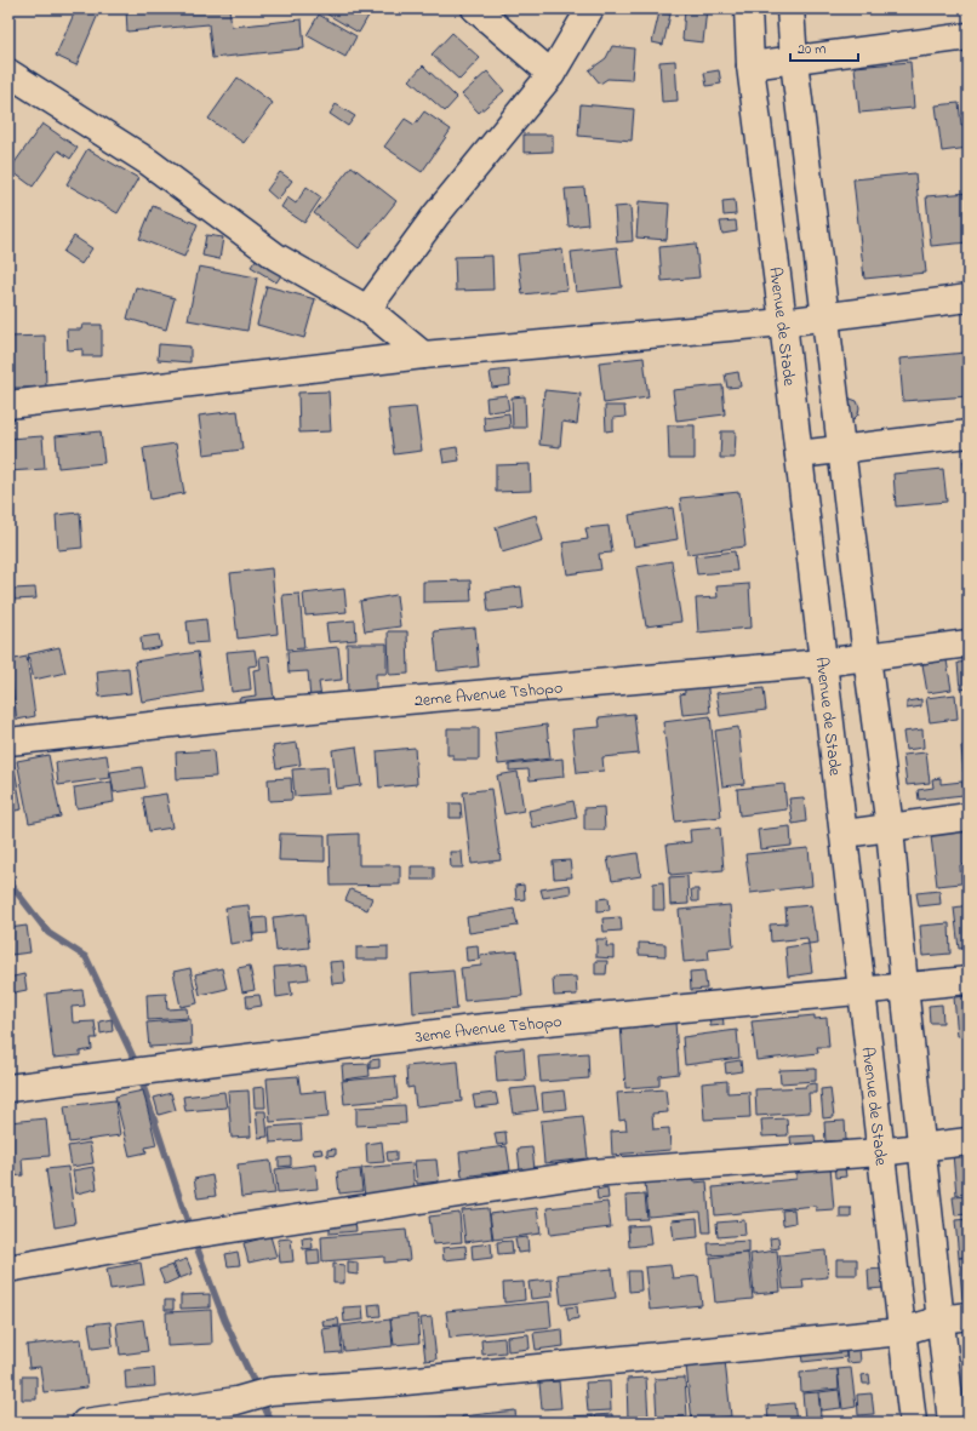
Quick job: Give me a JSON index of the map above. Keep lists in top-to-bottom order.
{
  "streets": {
    "street": ["Avenue de Stade", "2eme Avenue Tshopo", "3eme Avenue Tshopo"]
  },
  "crossings": [
    ["Avenue de Stade", "2eme Avenue Tshopo"],
    ["Avenue de Stade", "3eme Avenue Tshopo"]
  ],
  "scale_bar": "20 m"
}
